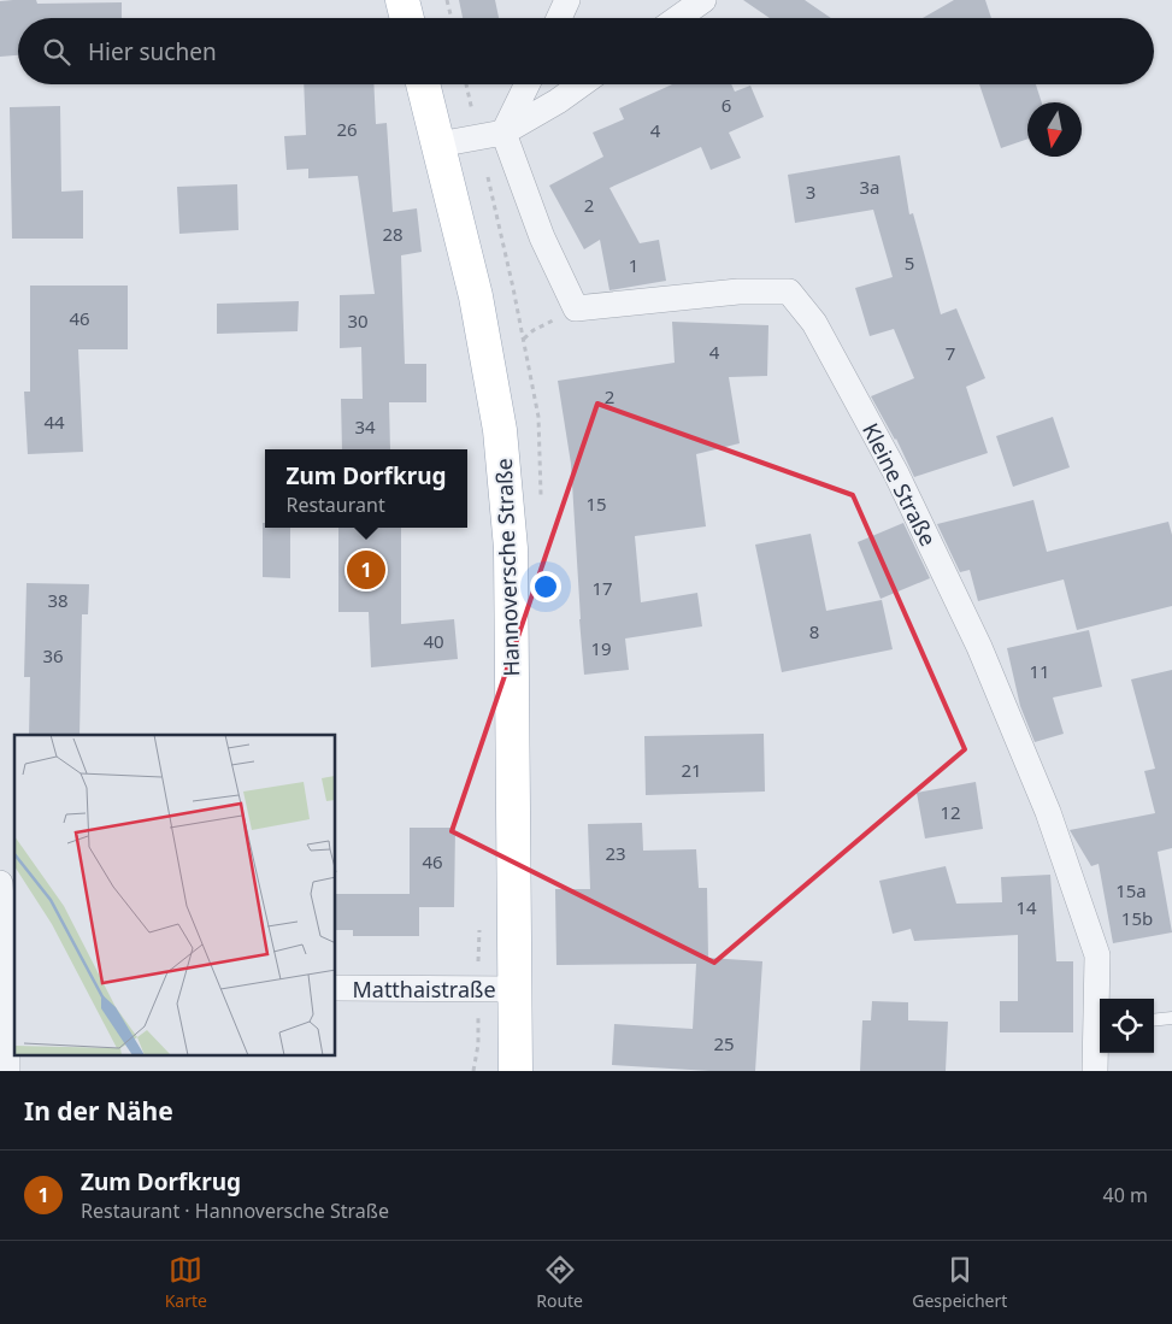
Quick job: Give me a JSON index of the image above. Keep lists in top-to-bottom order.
{
  "streets": {
    "main road": ["Hannoversche Straße"],
    "street": ["Kleine Straße", "Matthaistraße"]
  },
  "crossings": [
    ["Hannoversche Straße", "Matthaistraße"]
  ],
  "house_numbers": [
    "6",
    "26",
    "4",
    "3a",
    "3",
    "2",
    "28",
    "5",
    "1",
    "46",
    "30",
    "4",
    "7",
    "2",
    "44",
    "34",
    "15",
    "17",
    "38",
    "8",
    "40",
    "19",
    "36",
    "11",
    "21",
    "12",
    "23",
    "46",
    "15a",
    "14",
    "15b",
    "25"
  ],
  "north": "bottom",
  "page": {
    "search": "Hier suchen",
    "popup": ["Zum Dorfkrug", "Restaurant"],
    "pins": "1",
    "heading": "In der Nähe",
    "list": [
      {
        "mark": "1",
        "name": "Zum Dorfkrug",
        "note": "Restaurant · Hannoversche Straße",
        "value": "40 m"
      }
    ],
    "nav": ["Karte", "Route", "Gespeichert"]
  }
}
